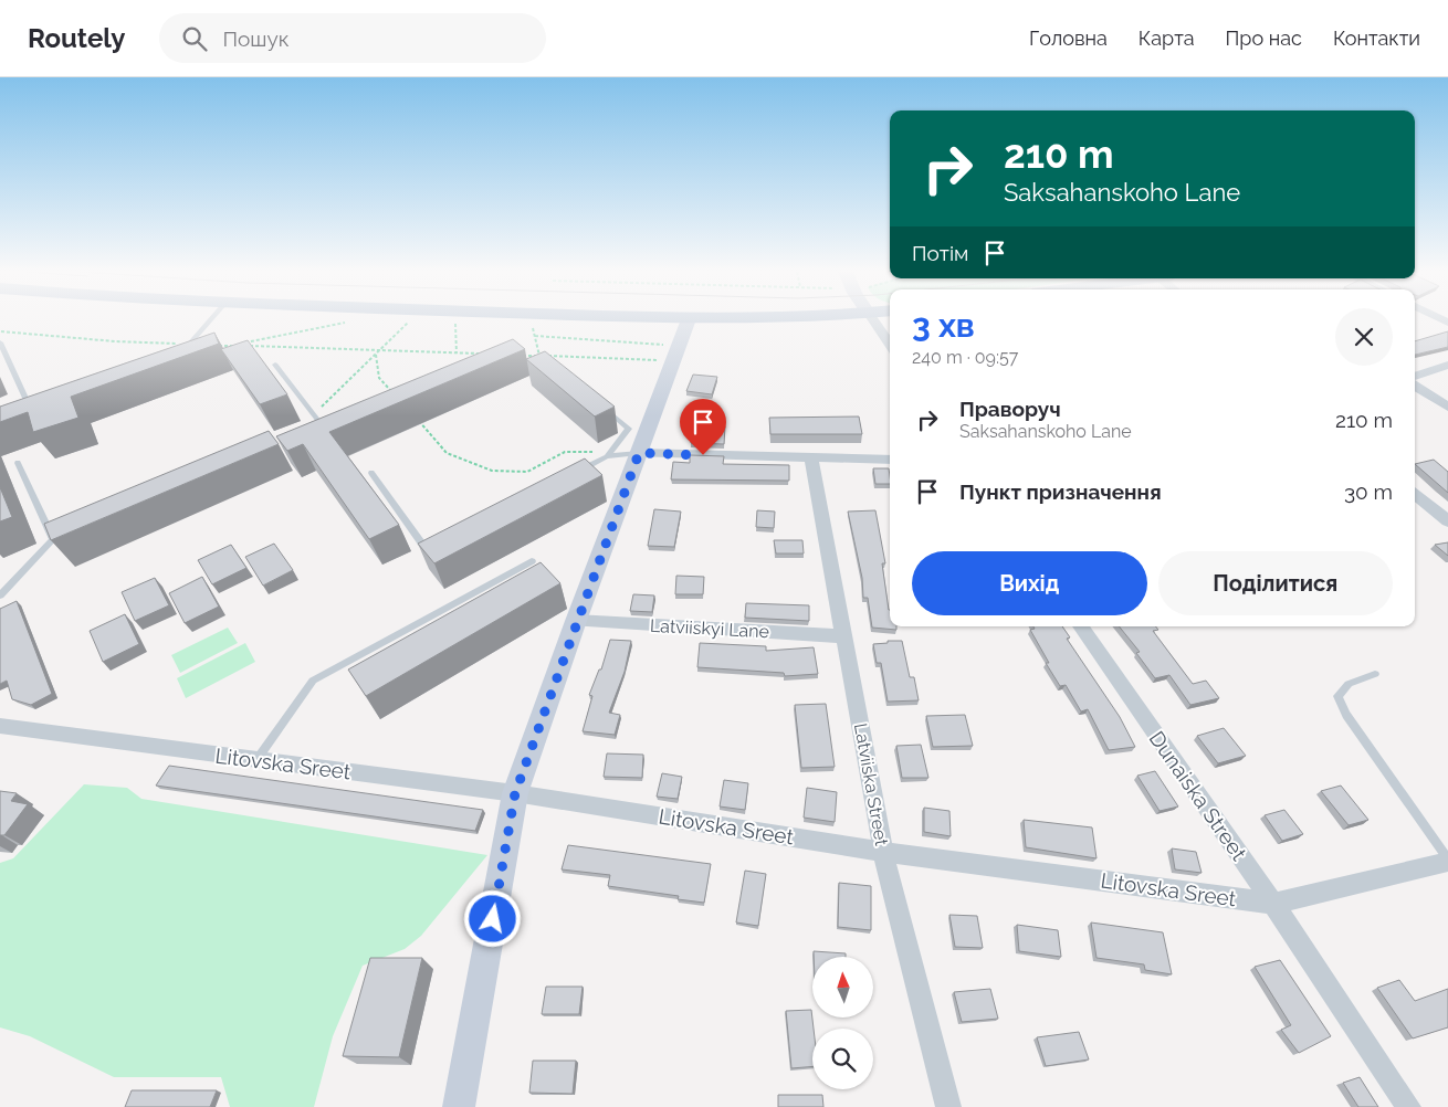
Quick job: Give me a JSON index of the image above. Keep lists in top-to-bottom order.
{
  "streets": {
    "street": [
      "Latviiskyi Lane",
      "Litovska Sreet",
      "Latviiska Street",
      "Dunaiska Street"
    ]
  },
  "crossings": [
    ["Latviiskyi Lane", "Latviiska Street"],
    ["Litovska Sreet", "Latviiska Street"],
    ["Litovska Sreet", "Dunaiska Street"]
  ],
  "north": "top",
  "page": {
    "header": "Routely",
    "search": "Пошук",
    "nav": [
      "Головна",
      "Карта",
      "Про нас",
      "Контакти"
    ],
    "turn": ["210 m", "Saksahanskoho Lane"],
    "then": "Потім",
    "heading": ["3 хв", "240 m · 09:57"],
    "list": [
      {
        "name": "Праворуч",
        "note": "Saksahanskoho Lane",
        "value": "210 m"
      },
      {
        "name": "Пункт призначення",
        "value": "30 m"
      }
    ],
    "buttons": ["Вихід", "Поділитися"]
  }
}
